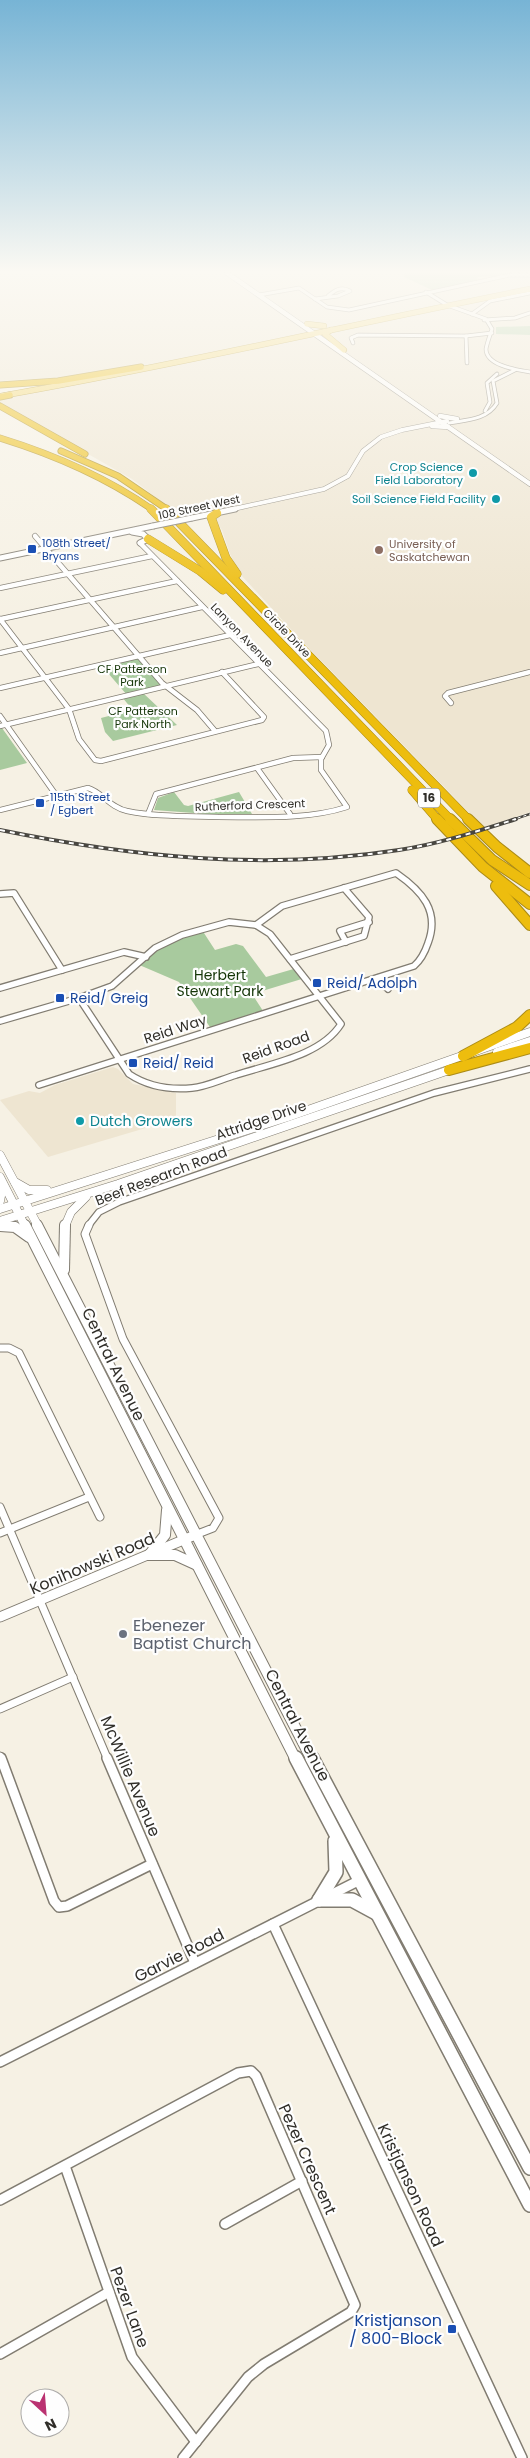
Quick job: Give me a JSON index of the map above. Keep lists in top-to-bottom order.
{
  "streets": {
    "highway": ["Circle Drive", "16"],
    "main road": ["Attridge Drive", "Central Avenue"],
    "street": [
      "108 Street West",
      "Lanyon Avenue",
      "Rutherford Crescent",
      "Reid Way",
      "Reid Road",
      "Beef Research Road",
      "Konihowski Road",
      "McWillie Avenue",
      "Garvie Road",
      "Pezer Crescent",
      "Kristjanson Road",
      "Pezer Lane"
    ]
  },
  "crossings": [
    ["Lanyon Avenue", "Rutherford Crescent"],
    ["Reid Way", "Reid Road"],
    ["Attridge Drive", "Central Avenue"],
    ["Beef Research Road", "Central Avenue"],
    ["Beef Research Road", "Konihowski Road"],
    ["Central Avenue", "Konihowski Road"],
    ["Central Avenue", "Garvie Road"],
    ["Konihowski Road", "McWillie Avenue"],
    ["McWillie Avenue", "Garvie Road"],
    ["Garvie Road", "Kristjanson Road"],
    ["Pezer Crescent", "Pezer Lane"]
  ],
  "parks": ["CF Patterson Park", "CF Patterson Park North", "Herbert Stewart Park"],
  "places": {
    "other": [
      "Crop Science Field Laboratory",
      "Soil Science Field Facility",
      "University of Saskatchewan",
      "Dutch Growers",
      "Ebenezer Baptist Church"
    ],
    "transit": [
      "108th Street/ Bryans",
      "115th Street / Egbert",
      "Reid/ Adolph",
      "Reid/ Greig",
      "Reid/ Reid",
      "Kristjanson / 800-Block"
    ]
  },
  "north": "bottom right"
}
